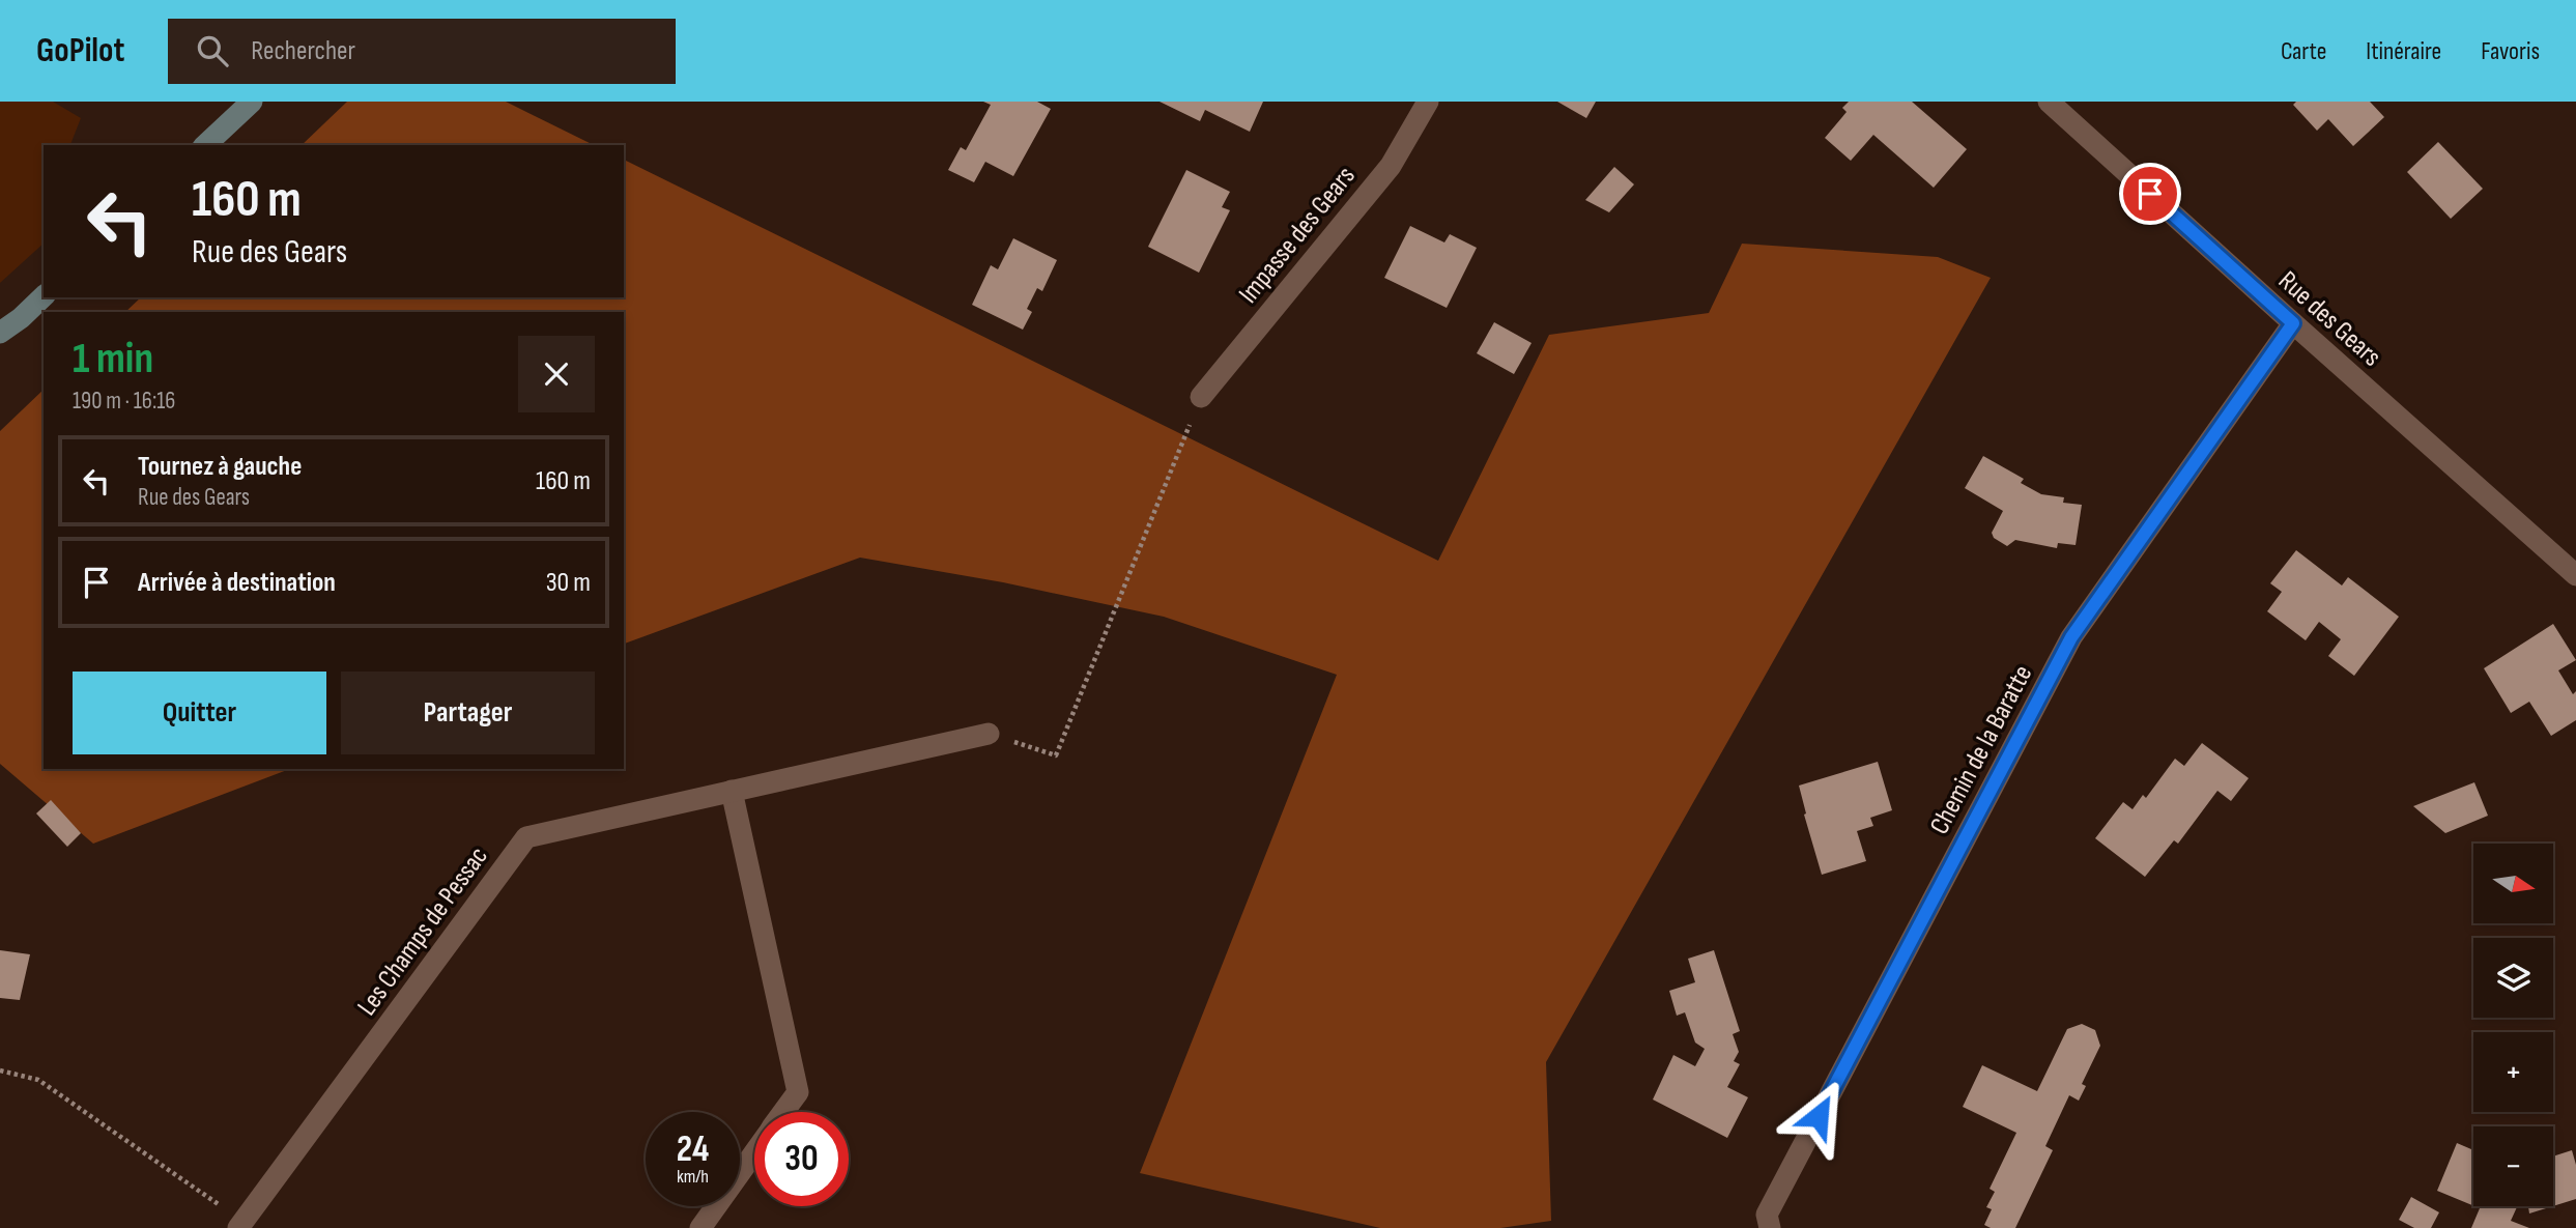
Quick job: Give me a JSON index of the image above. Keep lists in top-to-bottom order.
{
  "streets": {
    "street": [
      "Impasse des Gears",
      "Rue des Gears",
      "Chemin de la Baratte",
      "Les Champs de Pessac"
    ]
  },
  "crossings": [
    ["Rue des Gears", "Chemin de la Baratte"]
  ],
  "north": "right",
  "page": {
    "header": "GoPilot",
    "search": "Rechercher",
    "nav": ["Carte", "Itinéraire", "Favoris"],
    "turn": ["160 m", "Rue des Gears"],
    "heading": ["1 min", "190 m · 16:16"],
    "list": [
      {
        "name": "Tournez à gauche",
        "note": "Rue des Gears",
        "value": "160 m"
      },
      {
        "name": "Arrivée à destination",
        "value": "30 m"
      }
    ],
    "buttons": ["Quitter", "Partager"],
    "map_buttons": ["+", "−"],
    "speed": "24 km/h",
    "limit": "30"
  }
}
